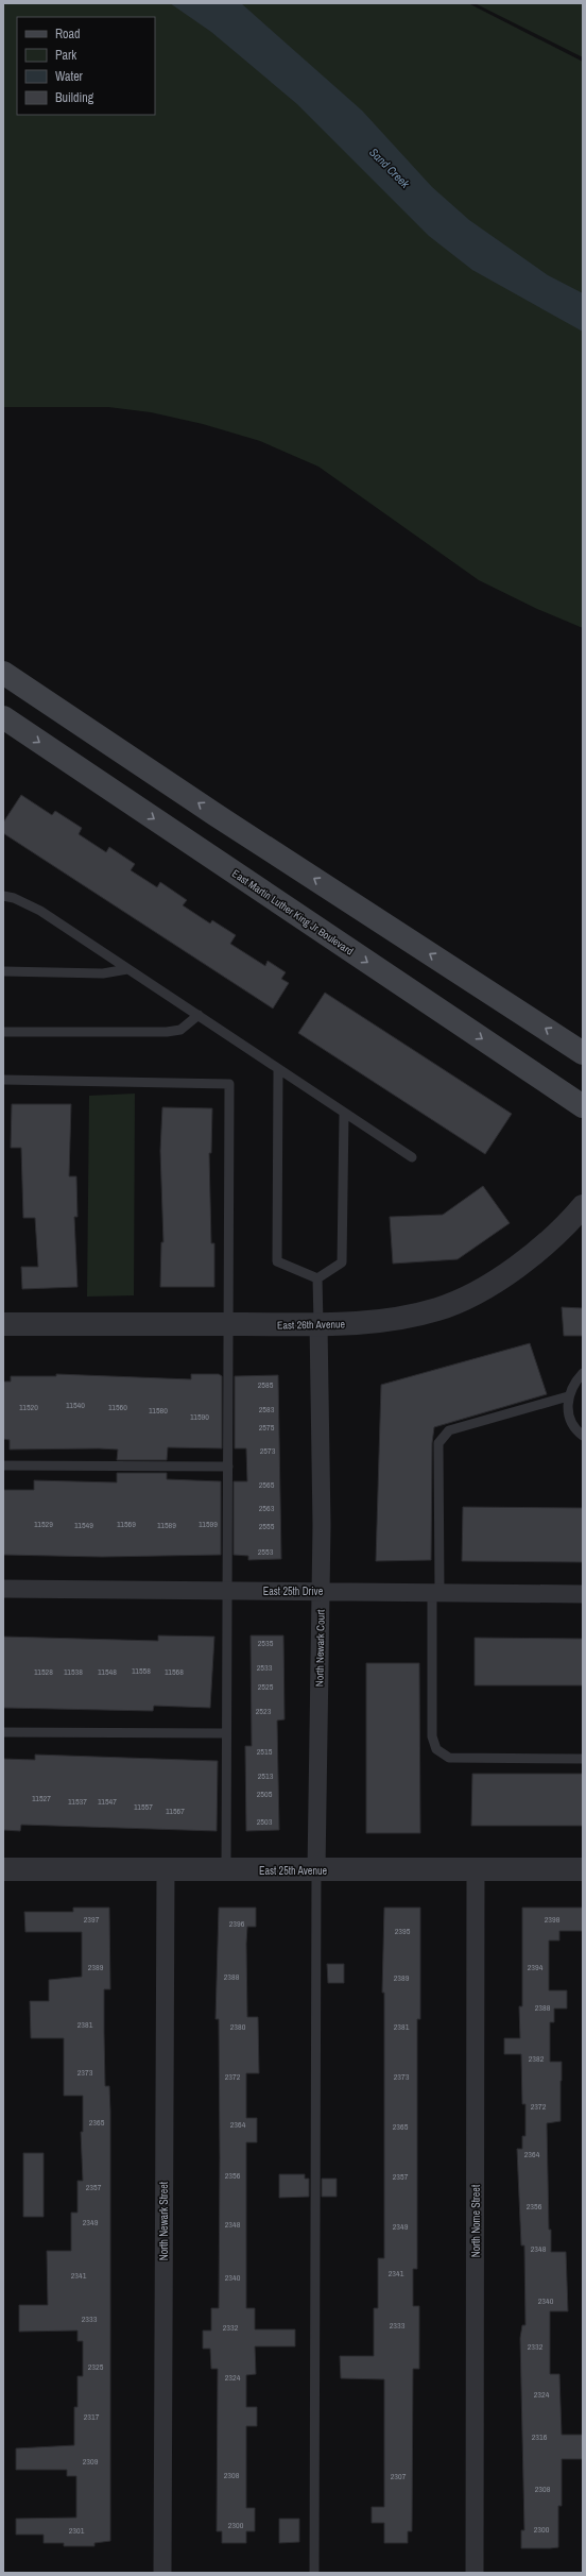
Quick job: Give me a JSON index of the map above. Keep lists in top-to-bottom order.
{
  "streets": {
    "main road": ["East Martin Luther King Jr Boulevard"],
    "street": [
      "East 26th Avenue",
      "East 25th Drive",
      "North Newark Court",
      "East 25th Avenue",
      "North Newark Street",
      "North Nome Street"
    ]
  },
  "crossings": [
    ["East 26th Avenue", "North Newark Court"],
    ["East 25th Drive", "North Newark Court"],
    ["North Newark Court", "East 25th Avenue"],
    ["East 25th Avenue", "North Newark Street"],
    ["East 25th Avenue", "North Nome Street"]
  ],
  "water": ["Sand Creek"],
  "house_numbers": [
    "2585",
    "11540",
    "11520",
    "11560",
    "2583",
    "11580",
    "11590",
    "2575",
    "2573",
    "2565",
    "2563",
    "11529",
    "11569",
    "11599",
    "11549",
    "11589",
    "2555",
    "2553",
    "2535",
    "2533",
    "11558",
    "11528",
    "11538",
    "11548",
    "11568",
    "2525",
    "2523",
    "2515",
    "2513",
    "2505",
    "11527",
    "11537",
    "11547",
    "11557",
    "11567",
    "2503",
    "2397",
    "2398",
    "2396",
    "2395",
    "2389",
    "2394",
    "2388",
    "2389",
    "2388",
    "2381",
    "2380",
    "2381",
    "2382",
    "2373",
    "2372",
    "2373",
    "2372",
    "2365",
    "2364",
    "2365",
    "2364",
    "2356",
    "2357",
    "2357",
    "2356",
    "2349",
    "2348",
    "2349",
    "2348",
    "2341",
    "2341",
    "2340",
    "2340",
    "2333",
    "2333",
    "2332",
    "2332",
    "2325",
    "2324",
    "2324",
    "2317",
    "2316",
    "2309",
    "2308",
    "2307",
    "2308",
    "2300",
    "2300",
    "2301"
  ],
  "legend": [
    "Road",
    "Park",
    "Water",
    "Building"
  ]
}
